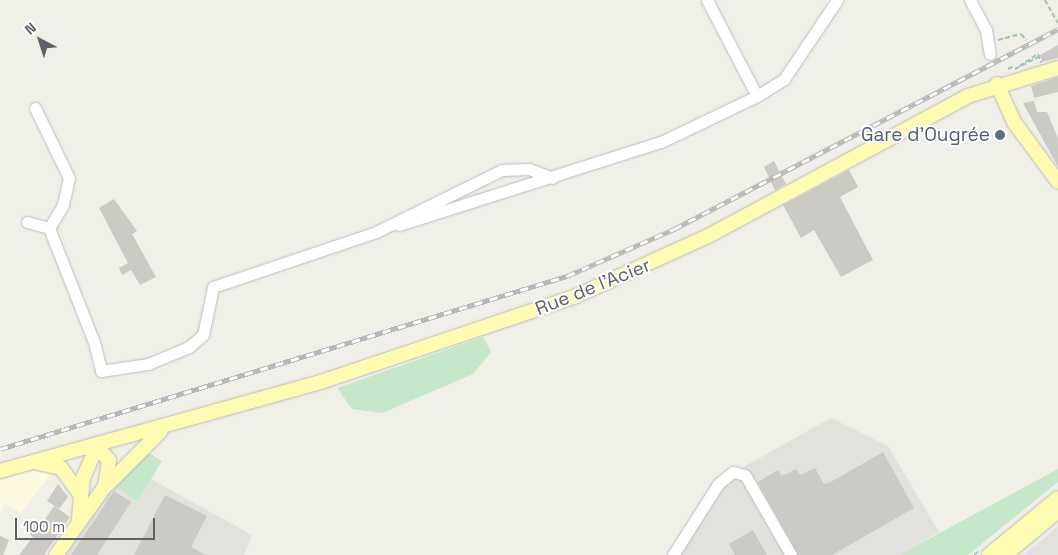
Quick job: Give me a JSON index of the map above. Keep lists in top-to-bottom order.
{
  "streets": {
    "main road": ["Rue de l'Acier"]
  },
  "places": ["Gare d'Ougrée"],
  "scale_bar": "100 m",
  "north": "top left"
}
